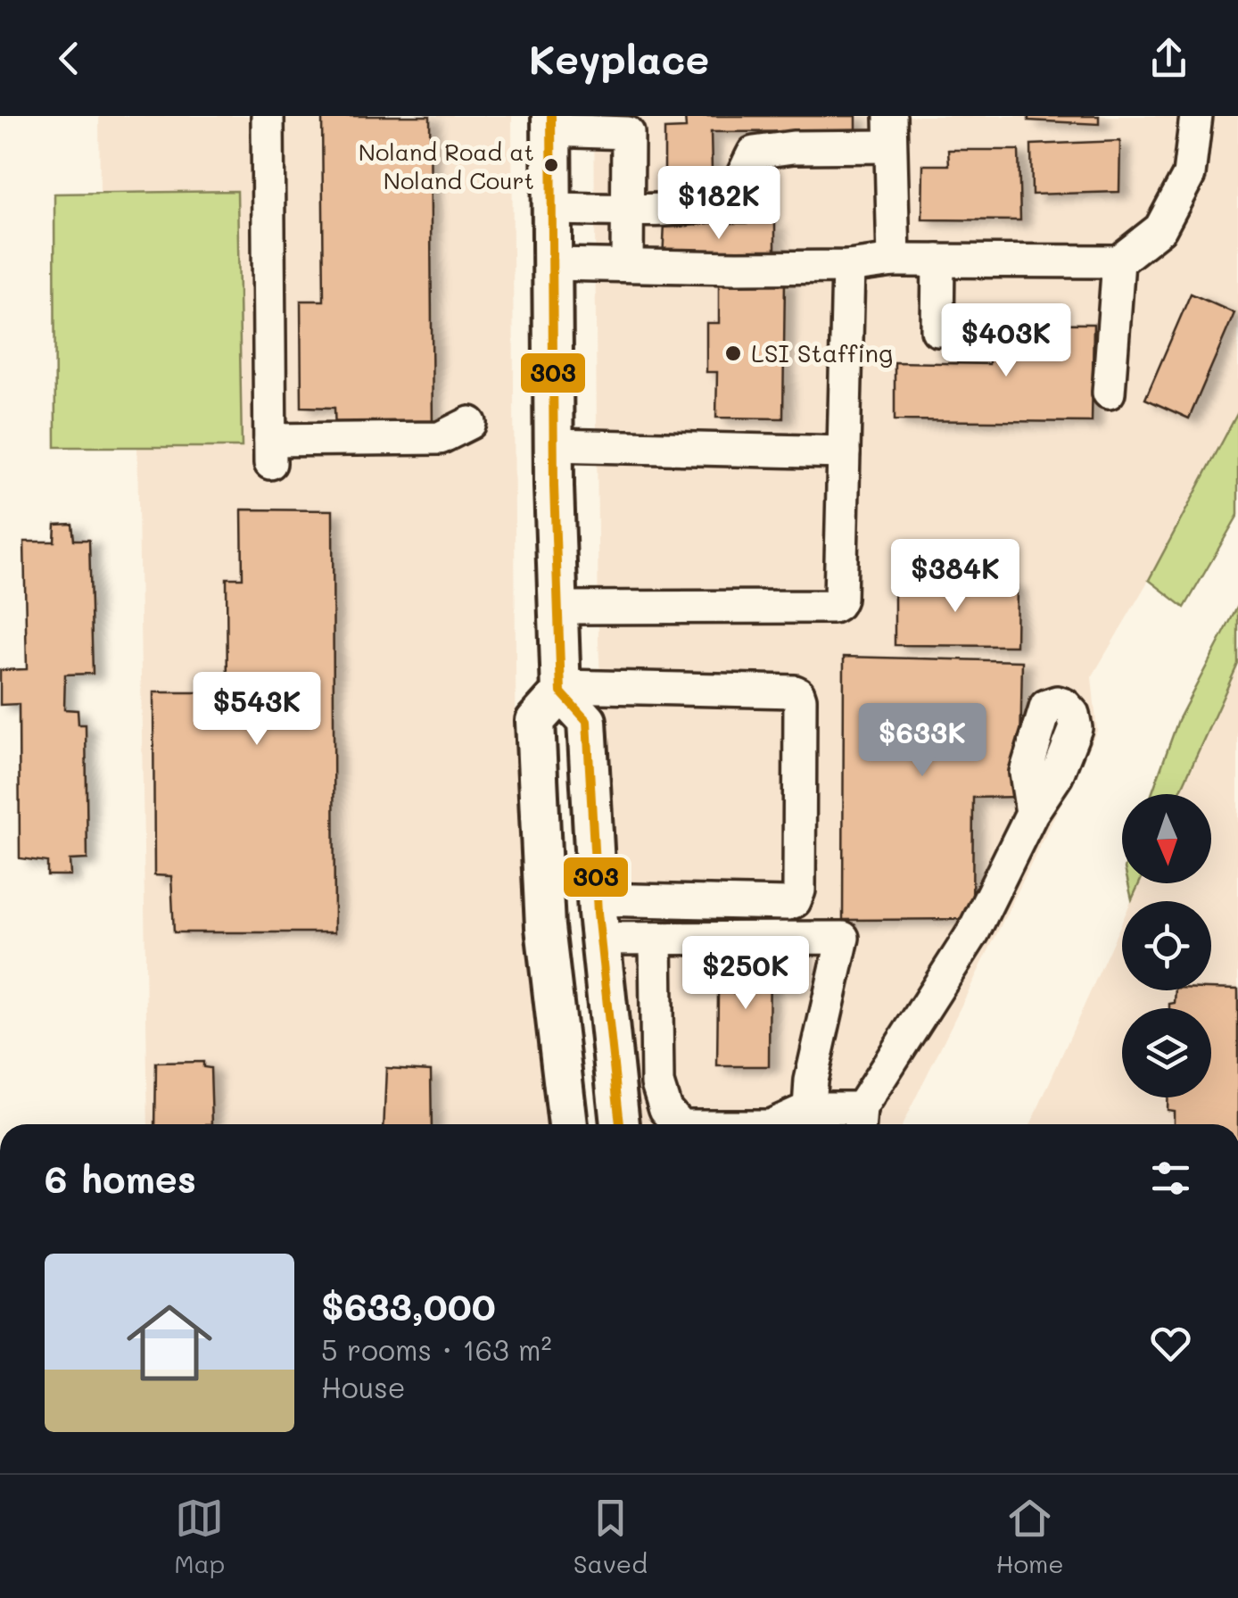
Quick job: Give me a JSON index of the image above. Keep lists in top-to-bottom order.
{
  "places": ["Noland Road at Noland Court", "LSI Staffing"],
  "lines": ["transit line 303"],
  "north": "bottom",
  "page": {
    "header": "Keyplace",
    "price": [
      "$182K",
      "$403K",
      "$384K",
      "$543K",
      "$633K",
      "$250K"
    ],
    "heading": "6 homes",
    "list": [
      {
        "name": "$633,000",
        "note": "5 rooms · 163 m² · House"
      }
    ],
    "tabs": ["Map", "Saved", "Home"]
  }
}
